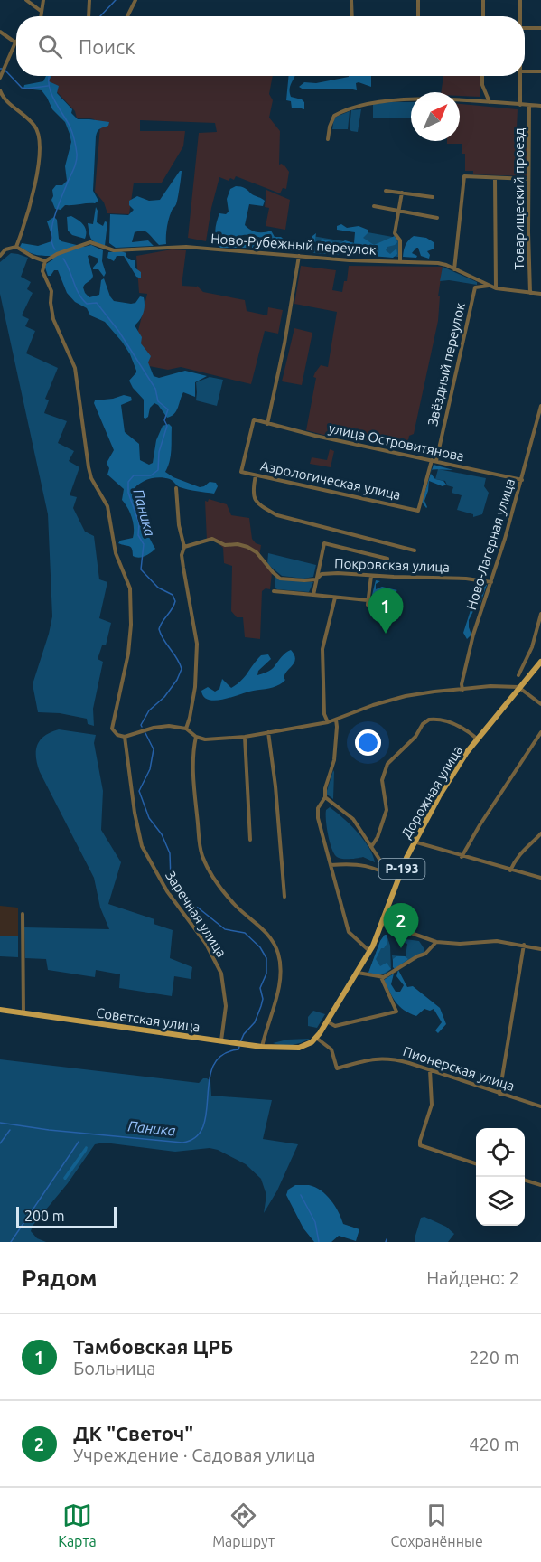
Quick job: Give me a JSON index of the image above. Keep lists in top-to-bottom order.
{
  "streets": {
    "main road": ["Дорожная улица", "Р-193", "Советская улица"],
    "street": [
      "Товарищеский проезд",
      "Ново-Рубежный переулок",
      "Звёздный переулок",
      "улица Островитянова",
      "Аэрологическая улица",
      "Ново-Лагерная улица",
      "Покровская улица",
      "Заречная улица",
      "Пионерская улица"
    ]
  },
  "crossings": [
    ["Товарищеский проезд", "Ново-Рубежный переулок"],
    ["Ново-Рубежный переулок", "Звёздный переулок"],
    ["Звёздный переулок", "улица Островитянова"],
    ["Звёздный переулок", "Аэрологическая улица"],
    ["улица Островитянова", "Аэрологическая улица"],
    ["улица Островитянова", "Ново-Лагерная улица"],
    ["Аэрологическая улица", "Покровская улица"],
    ["Ново-Лагерная улица", "Покровская улица"],
    ["Дорожная улица", "Советская улица"],
    ["Дорожная улица", "Пионерская улица"],
    ["Заречная улица", "Советская улица"]
  ],
  "water": ["Паника"],
  "scale_bar": "200 m",
  "north": "top right",
  "page": {
    "search": "Поиск",
    "pins": ["1", "2"],
    "scale": "200 m",
    "heading": ["Рядом", "Найдено: 2"],
    "list": [
      {
        "mark": "1",
        "name": "Тамбовская ЦРБ",
        "note": "Больница",
        "value": "220 m"
      },
      {
        "mark": "2",
        "name": "ДК \"Светоч\"",
        "note": "Учреждение · Садовая улица",
        "value": "420 m"
      }
    ],
    "nav": ["Карта", "Маршрут", "Сохранённые"]
  }
}
